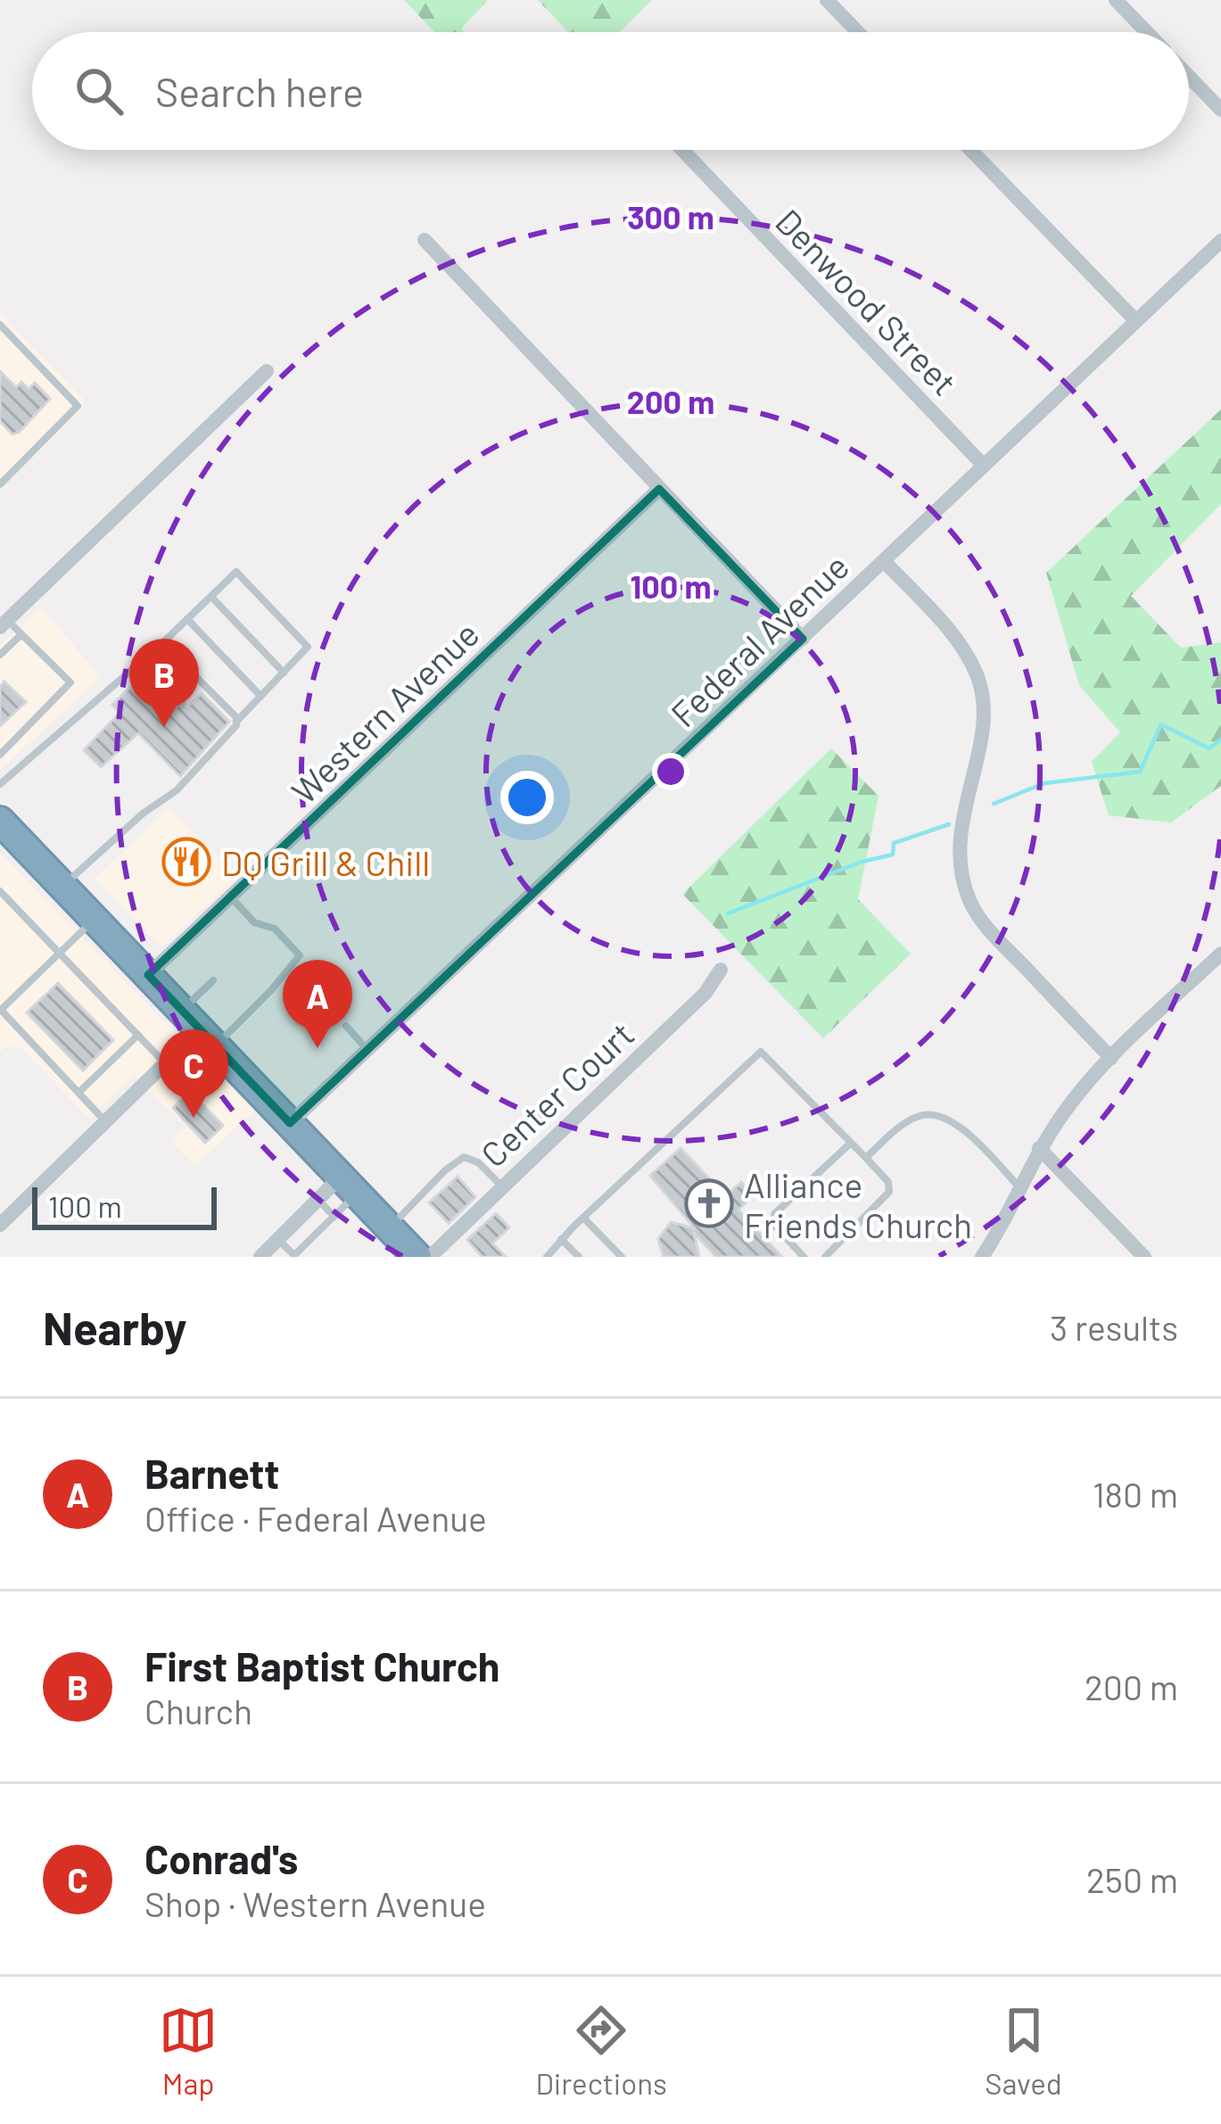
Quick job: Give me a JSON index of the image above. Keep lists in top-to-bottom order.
{
  "streets": {
    "street": [
      "Denwood Street",
      "Federal Avenue",
      "Western Avenue",
      "Center Court"
    ]
  },
  "crossings": [
    ["Denwood Street", "Federal Avenue"]
  ],
  "places": {
    "restaurant": ["DQ Grill & Chill"],
    "church": ["Alliance Friends Church"]
  },
  "scale_bar": "100 m",
  "page": {
    "search": "Search here",
    "pins": ["B", "A", "C"],
    "scale": "100 m",
    "heading": ["Nearby", "3 results"],
    "list": [
      {
        "mark": "A",
        "name": "Barnett",
        "note": "Office · Federal Avenue",
        "value": "180 m"
      },
      {
        "mark": "B",
        "name": "First Baptist Church",
        "note": "Church",
        "value": "200 m"
      },
      {
        "mark": "C",
        "name": "Conrad's",
        "note": "Shop · Western Avenue",
        "value": "250 m"
      }
    ],
    "nav": ["Map", "Directions", "Saved"]
  },
  "rings": ["300 m", "200 m", "100 m"]
}
